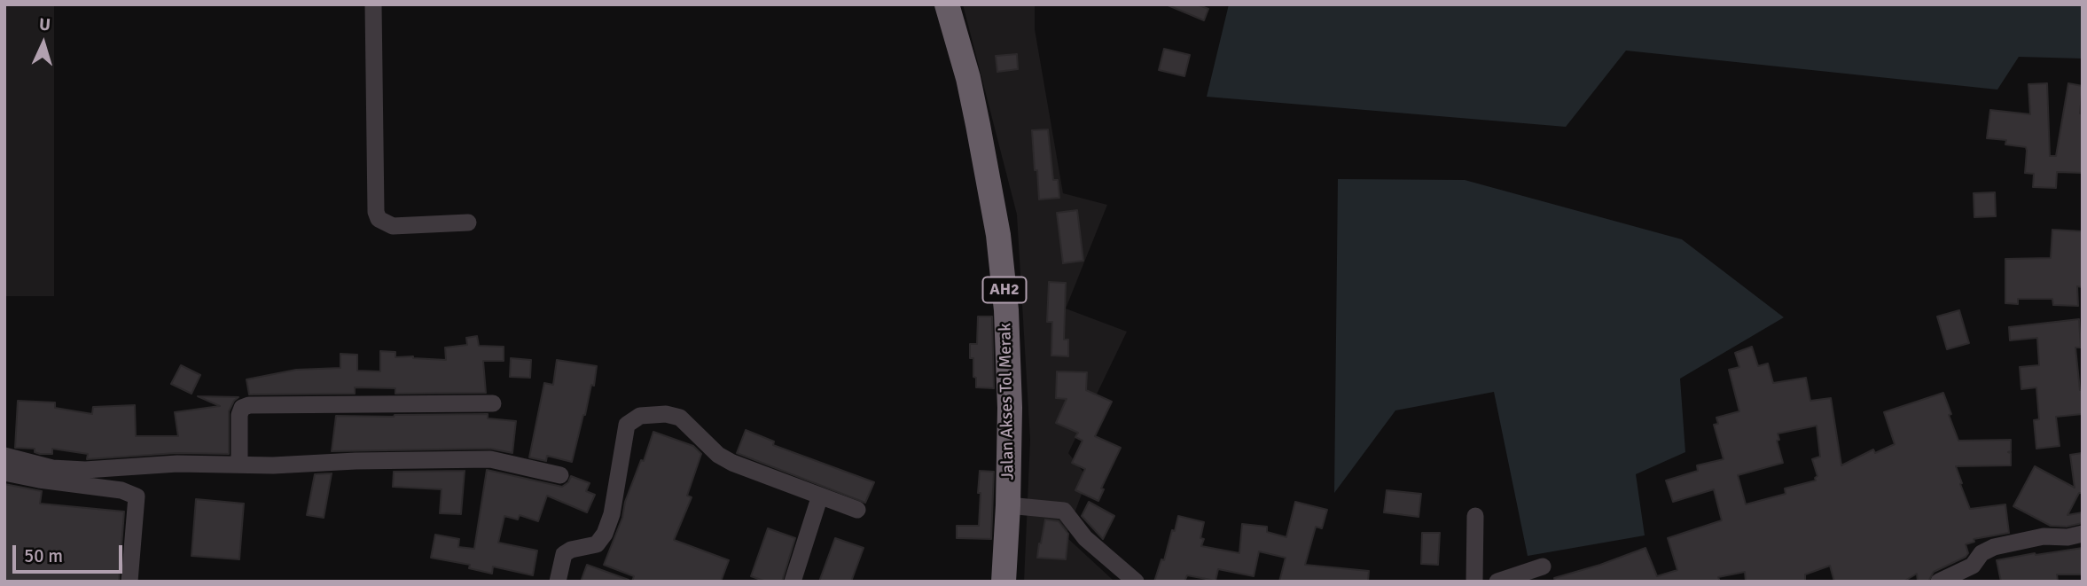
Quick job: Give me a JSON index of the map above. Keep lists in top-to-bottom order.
{
  "streets": {
    "highway": ["AH2", "Jalan Akses Tol Merak"]
  },
  "scale_bar": "50 m",
  "north": "top"
}
